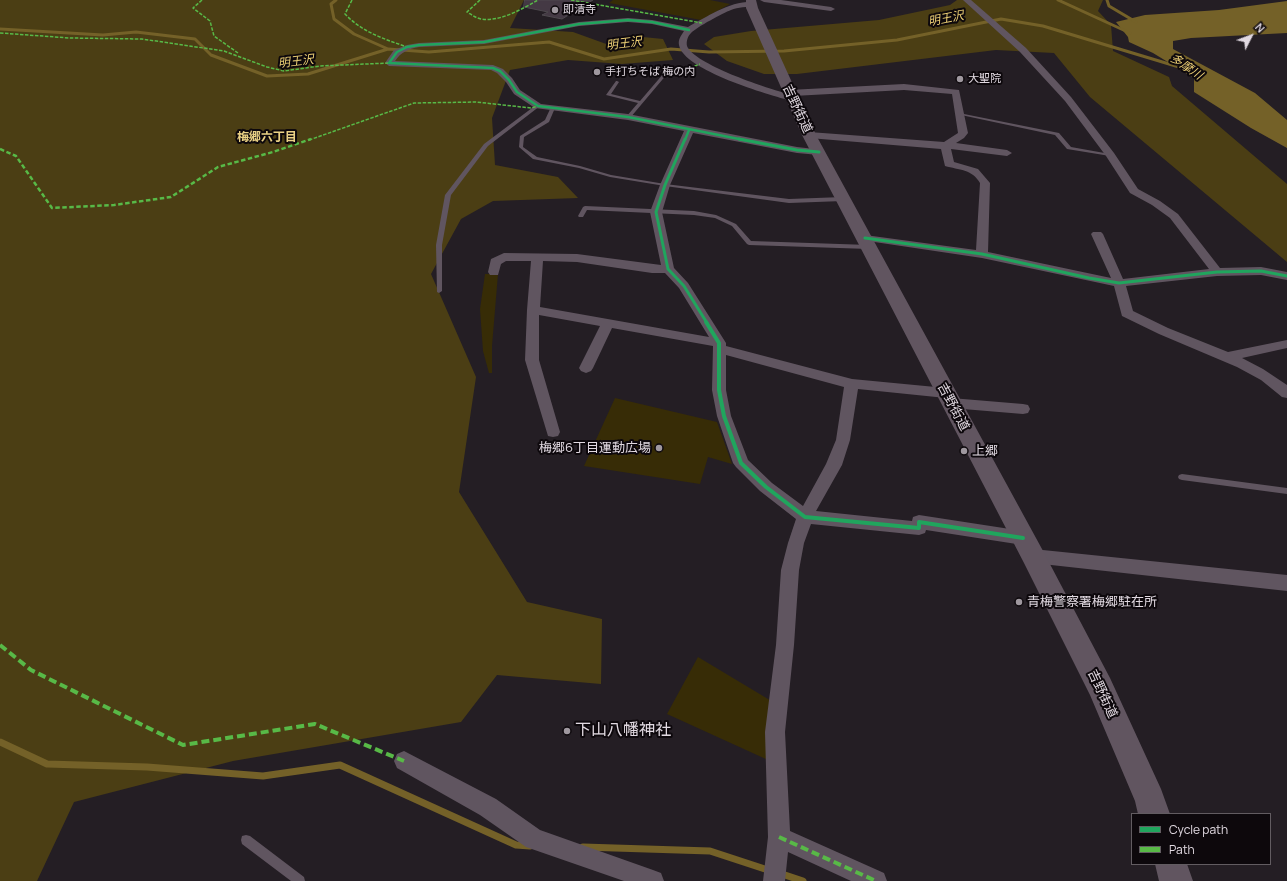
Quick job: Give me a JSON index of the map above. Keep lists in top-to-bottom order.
{
  "streets": {
    "main road": ["吉野街道"]
  },
  "districts": ["梅郷六丁目"],
  "water": ["明王沢", "多摩川"],
  "places": [
    "即清寺",
    "手打ちそば 梅の内",
    "大聖院",
    "梅郷6丁目運動広場",
    "上郷",
    "青梅警察署梅郷駐在所",
    "下山八幡神社"
  ],
  "legend": ["Cycle path", "Path"],
  "north": "top right"
}
